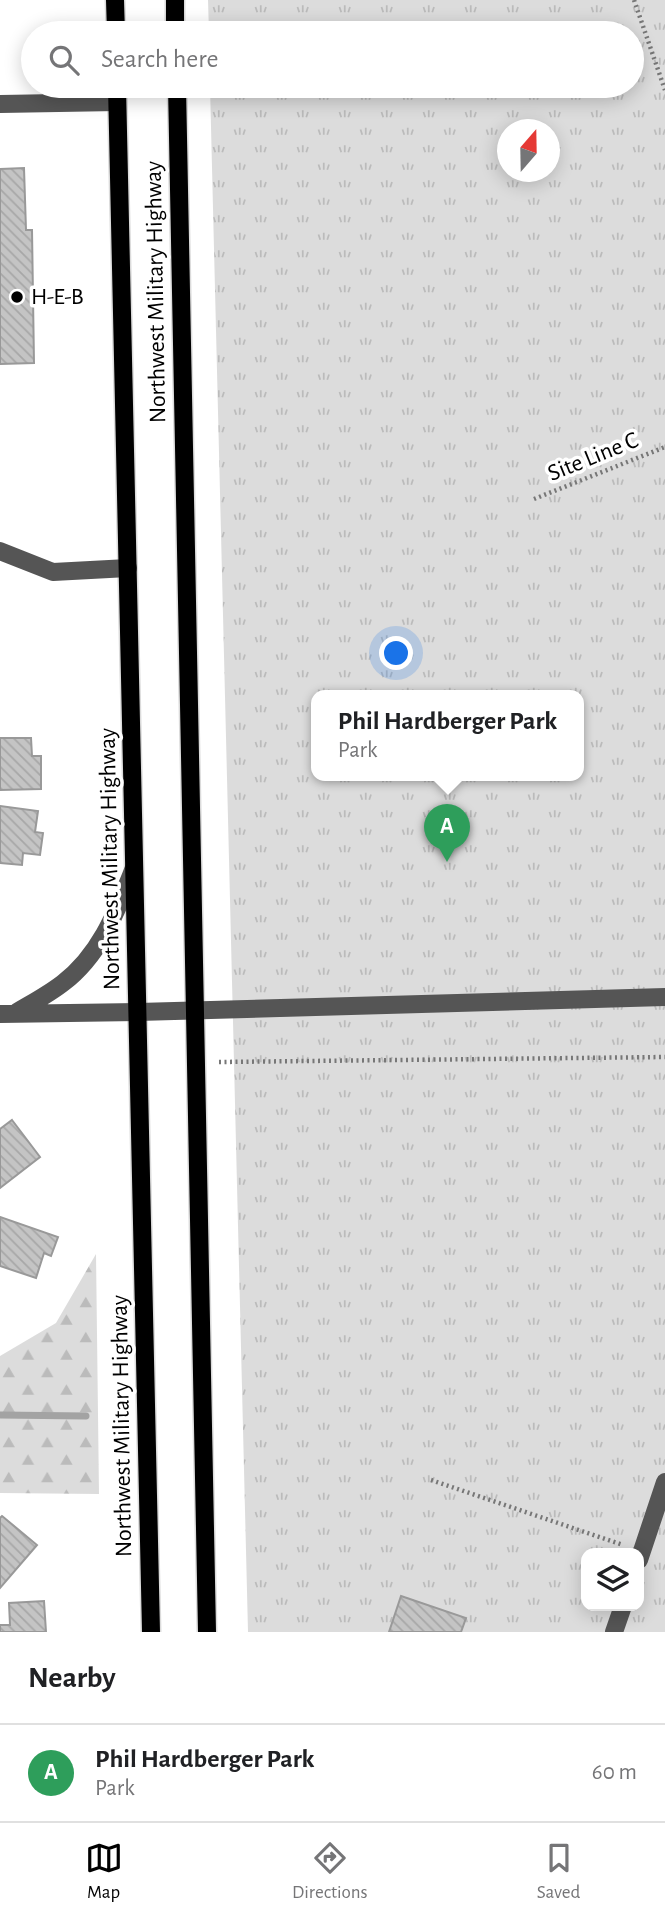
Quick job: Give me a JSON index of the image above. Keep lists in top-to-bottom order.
{
  "streets": {
    "main road": ["Northwest Military Highway"],
    "path": ["Site Line C"]
  },
  "places": ["H-E-B"],
  "north": "top",
  "page": {
    "search": "Search here",
    "popup": ["Phil Hardberger Park", "Park"],
    "pins": "A",
    "heading": "Nearby",
    "list": [
      {
        "mark": "A",
        "name": "Phil Hardberger Park",
        "note": "Park",
        "value": "60 m"
      }
    ],
    "nav": ["Map", "Directions", "Saved"]
  }
}
